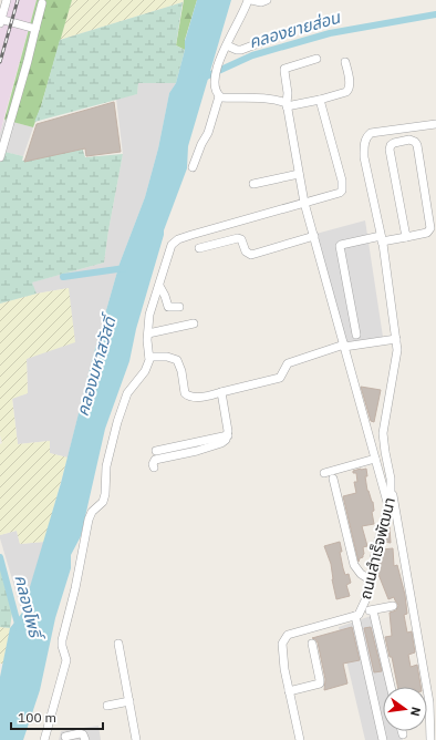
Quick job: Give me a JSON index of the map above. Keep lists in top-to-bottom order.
{
  "streets": {
    "street": ["ถนนสำเร็จพัฒนา"]
  },
  "water": ["คลองยายส่อน", "คลองมหาสวัสดิ์", "คลองโพธิ์"],
  "scale_bar": "100 m",
  "north": "right"
}
